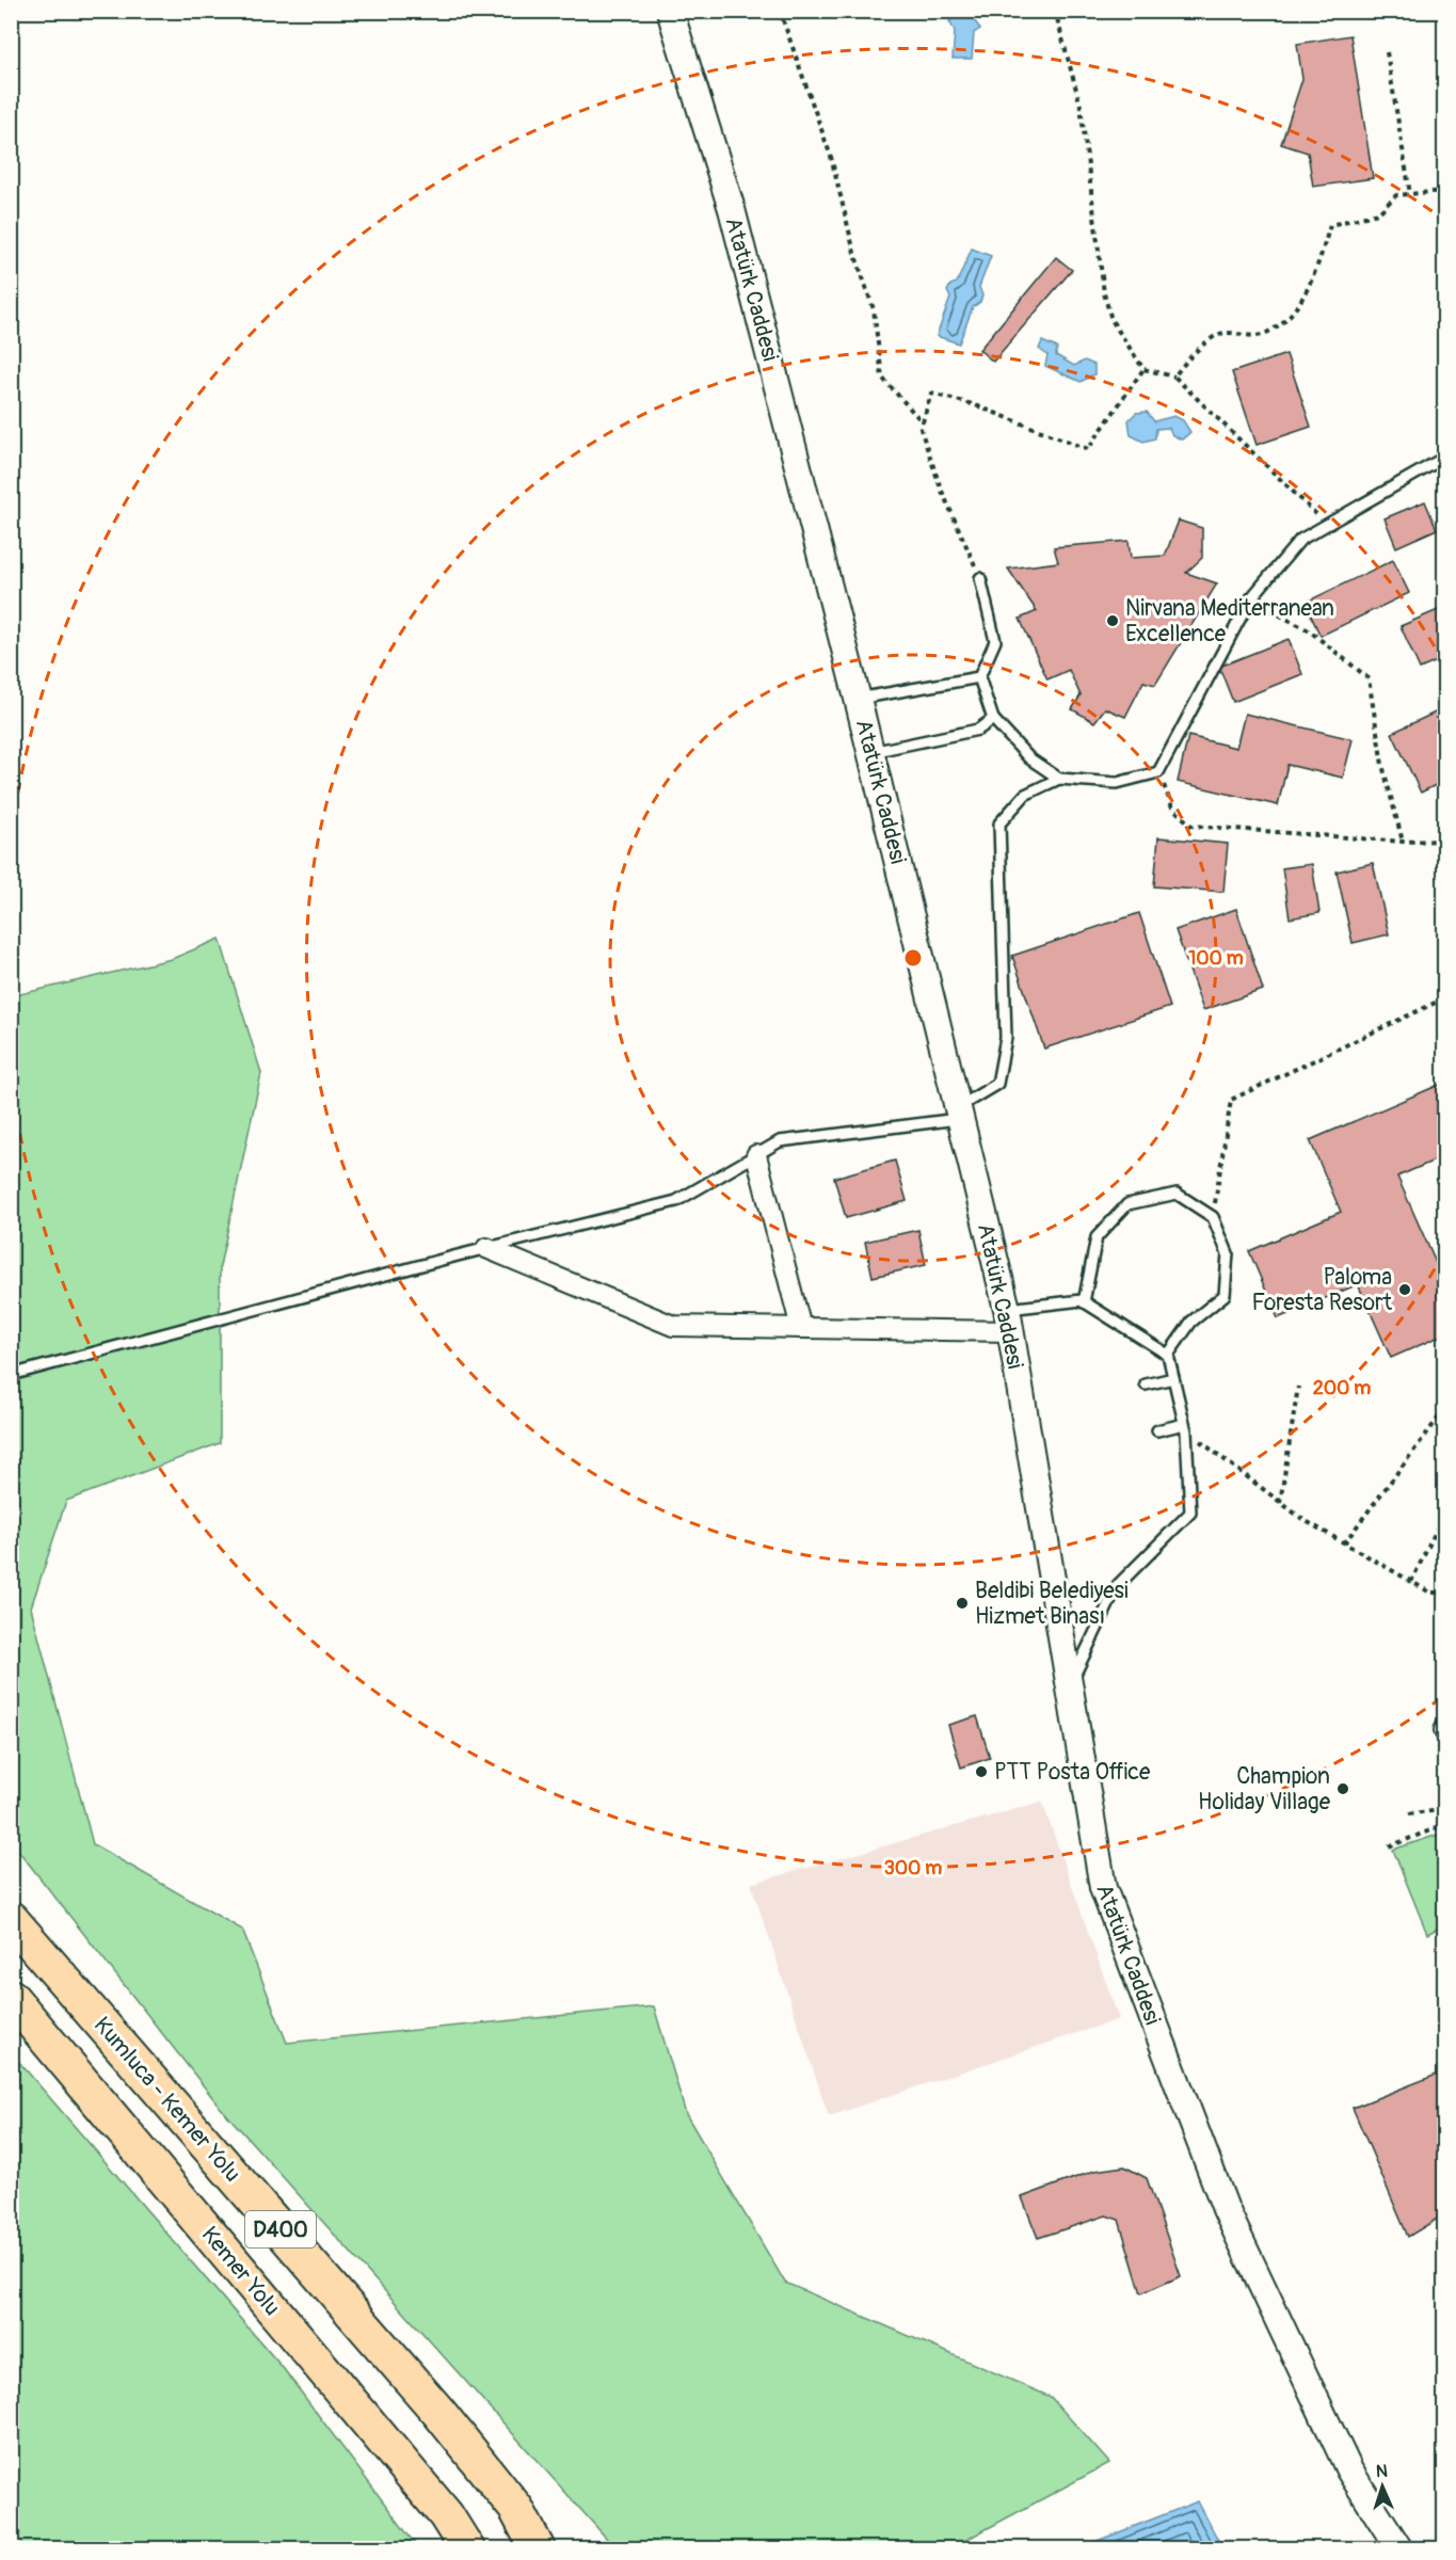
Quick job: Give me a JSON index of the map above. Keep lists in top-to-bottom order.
{
  "streets": {
    "highway": ["Kumluca - Kemer Yolu", "D400", "Kemer Yolu"],
    "street": ["Atatürk Caddesi"]
  },
  "places": [
    "Nirvana Mediterranean Excellence",
    "Paloma Foresta Resort",
    "Beldibi Belediyesi Hizmet Binası",
    "PTT Posta Office",
    "Champion Holiday Village"
  ],
  "north": "top",
  "rings": ["100 m", "200 m", "300 m"]
}
